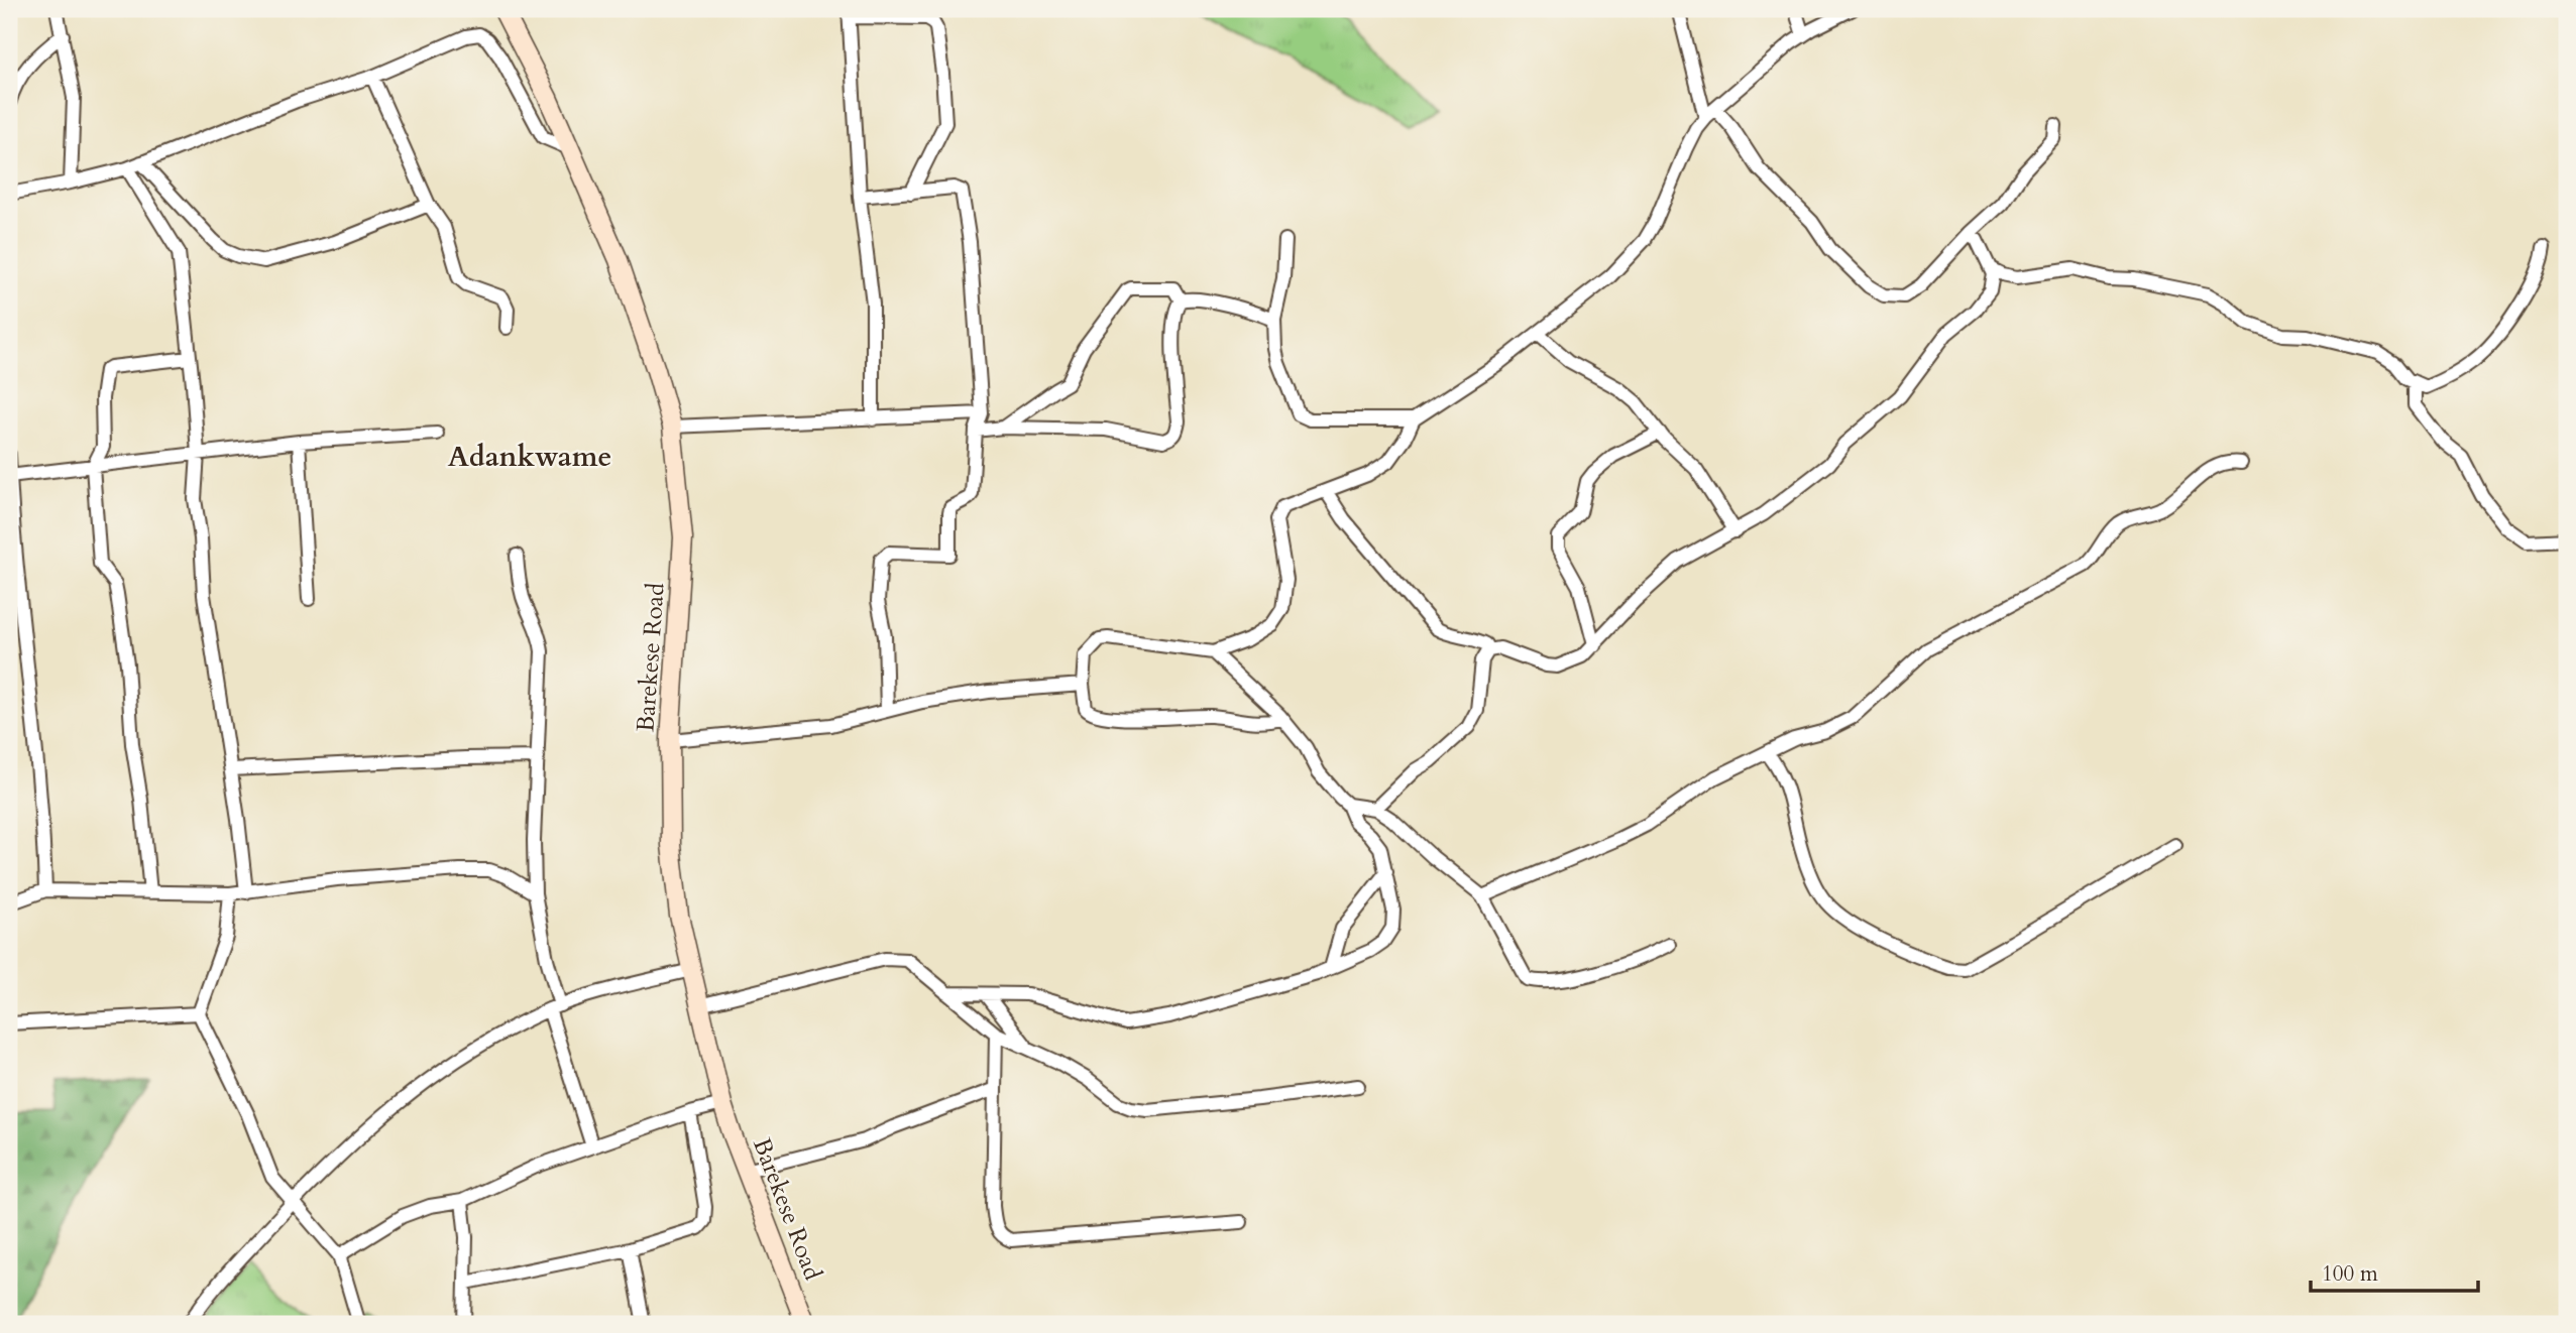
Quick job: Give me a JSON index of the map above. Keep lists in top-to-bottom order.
{
  "streets": {
    "main road": ["Barekese Road"]
  },
  "districts": ["Adankwame"],
  "scale_bar": "100 m"
}
